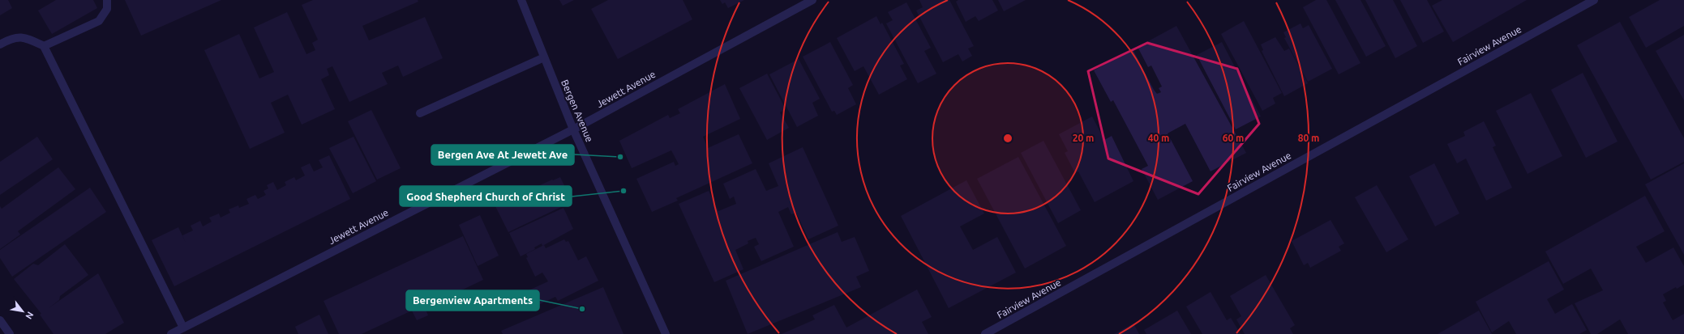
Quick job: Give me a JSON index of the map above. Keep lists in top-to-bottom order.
{
  "streets": {
    "street": ["Fairview Avenue", "Jewett Avenue", "Bergen Avenue"]
  },
  "crossings": [
    ["Jewett Avenue", "Bergen Avenue"]
  ],
  "places": ["Bergen Ave At Jewett Ave", "Good Shepherd Church of Christ", "Bergenview Apartments"],
  "north": "bottom right",
  "rings": [
    "20 m",
    "40 m",
    "60 m",
    "80 m"
  ]
}
